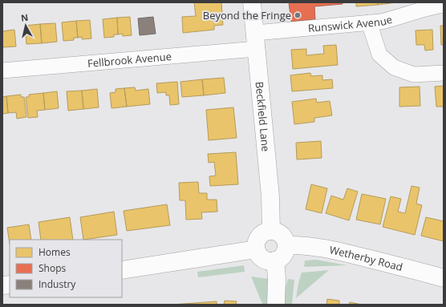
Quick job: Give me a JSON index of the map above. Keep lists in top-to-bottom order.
{
  "streets": {
    "main road": ["Beckfield Lane", "Wetherby Road"],
    "street": ["Runswick Avenue", "Fellbrook Avenue"]
  },
  "crossings": [
    ["Runswick Avenue", "Fellbrook Avenue"],
    ["Runswick Avenue", "Beckfield Lane"],
    ["Fellbrook Avenue", "Beckfield Lane"],
    ["Beckfield Lane", "Wetherby Road"]
  ],
  "places": ["Beyond the Fringe"],
  "legend": ["Homes", "Shops", "Industry"],
  "north": "top"
}
